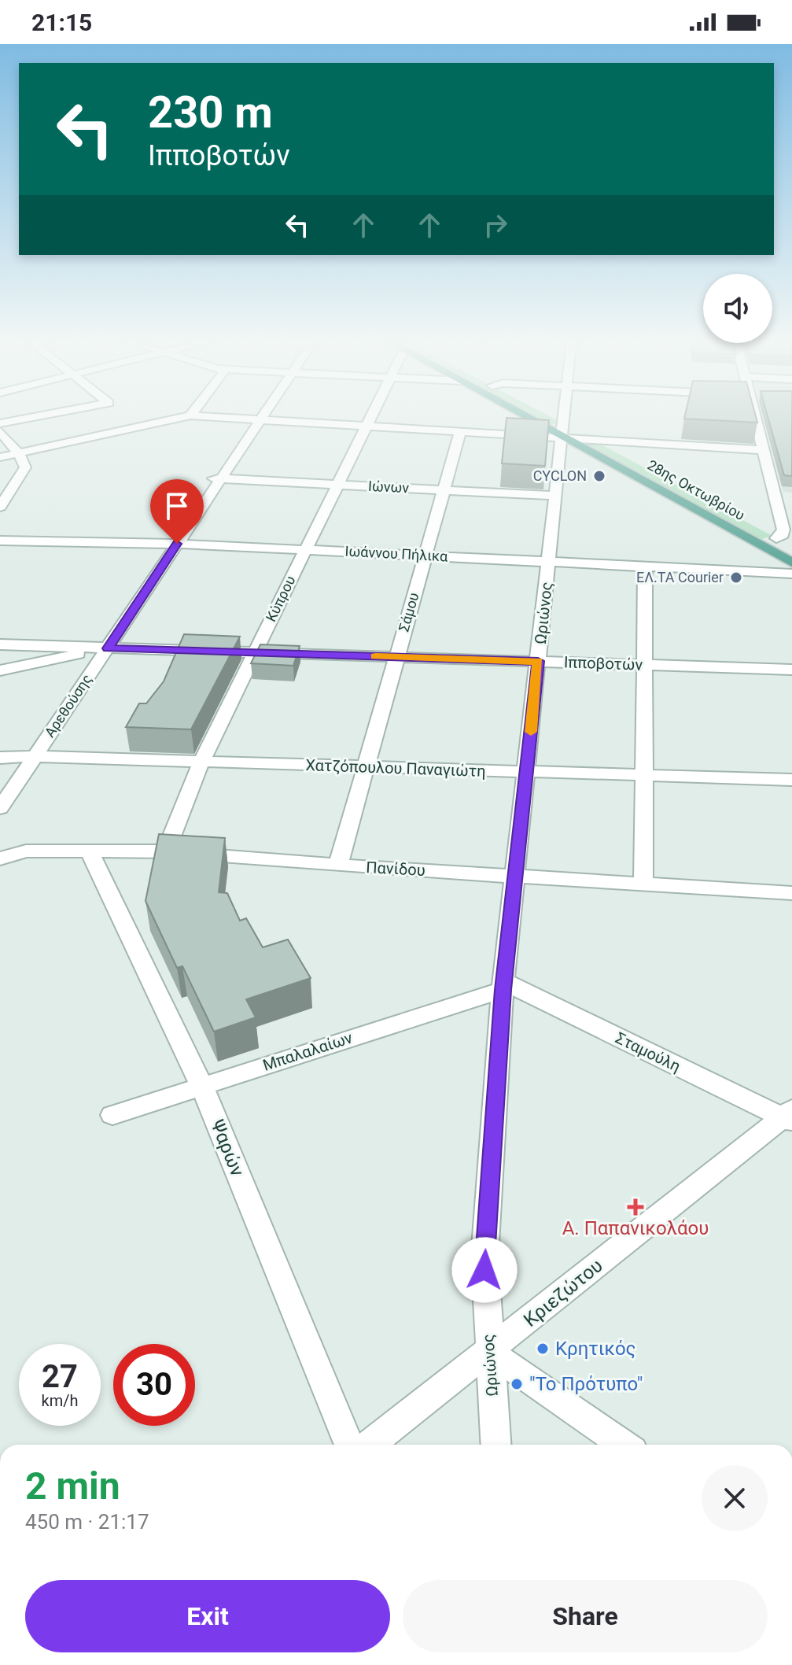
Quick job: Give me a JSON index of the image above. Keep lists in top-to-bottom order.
{
  "streets": {
    "main road": ["28ης Οκτωβρίου"],
    "street": [
      "Ιώνων",
      "Ιωάννου Πήλικα",
      "Κύπρου",
      "Σάμου",
      "Ωριώνος",
      "Ιπποβοτών",
      "Αρεθούσης",
      "Χατζόπουλου Παναγιώτη",
      "Πανίδου",
      "Μπαλαλαίων",
      "Σταμούλη",
      "Ψαρών",
      "Κριεζώτου"
    ]
  },
  "crossings": [
    ["Ιώνων", "Κύπρου"],
    ["Ιώνων", "Σάμου"],
    ["Ιώνων", "Ωριώνος"],
    ["Ιώνων", "Αρεθούσης"],
    ["28ης Οκτωβρίου", "Ωριώνος"],
    ["Ιωάννου Πήλικα", "Κύπρου"],
    ["Ιωάννου Πήλικα", "Σάμου"],
    ["Ιωάννου Πήλικα", "Ωριώνος"],
    ["Ιωάννου Πήλικα", "Αρεθούσης"],
    ["Κύπρου", "Ιπποβοτών"],
    ["Κύπρου", "Χατζόπουλου Παναγιώτη"],
    ["Κύπρου", "Πανίδου"],
    ["Σάμου", "Ιπποβοτών"],
    ["Σάμου", "Χατζόπουλου Παναγιώτη"],
    ["Σάμου", "Πανίδου"],
    ["Ωριώνος", "Ιπποβοτών"],
    ["Ωριώνος", "Χατζόπουλου Παναγιώτη"],
    ["Ωριώνος", "Πανίδου"],
    ["Ωριώνος", "Μπαλαλαίων"],
    ["Ωριώνος", "Σταμούλη"],
    ["Ωριώνος", "Κριεζώτου"],
    ["Ιπποβοτών", "Αρεθούσης"],
    ["Αρεθούσης", "Χατζόπουλου Παναγιώτη"],
    ["Πανίδου", "Ψαρών"],
    ["Μπαλαλαίων", "Σταμούλη"],
    ["Μπαλαλαίων", "Ψαρών"],
    ["Σταμούλη", "Κριεζώτου"]
  ],
  "places": {
    "other": [
      "CYCLON",
      "ΕΛ.ΤΑ Courier",
      "Κρητικός",
      "\"Το Πρότυπο\""
    ],
    "health": ["Α. Παπανικολάου"]
  },
  "page": {
    "status": "21:15",
    "turn": ["230 m", "Ιπποβοτών"],
    "speed": "27 km/h",
    "limit": "30",
    "heading": ["2 min", "450 m · 21:17"],
    "buttons": ["Exit", "Share"]
  }
}
